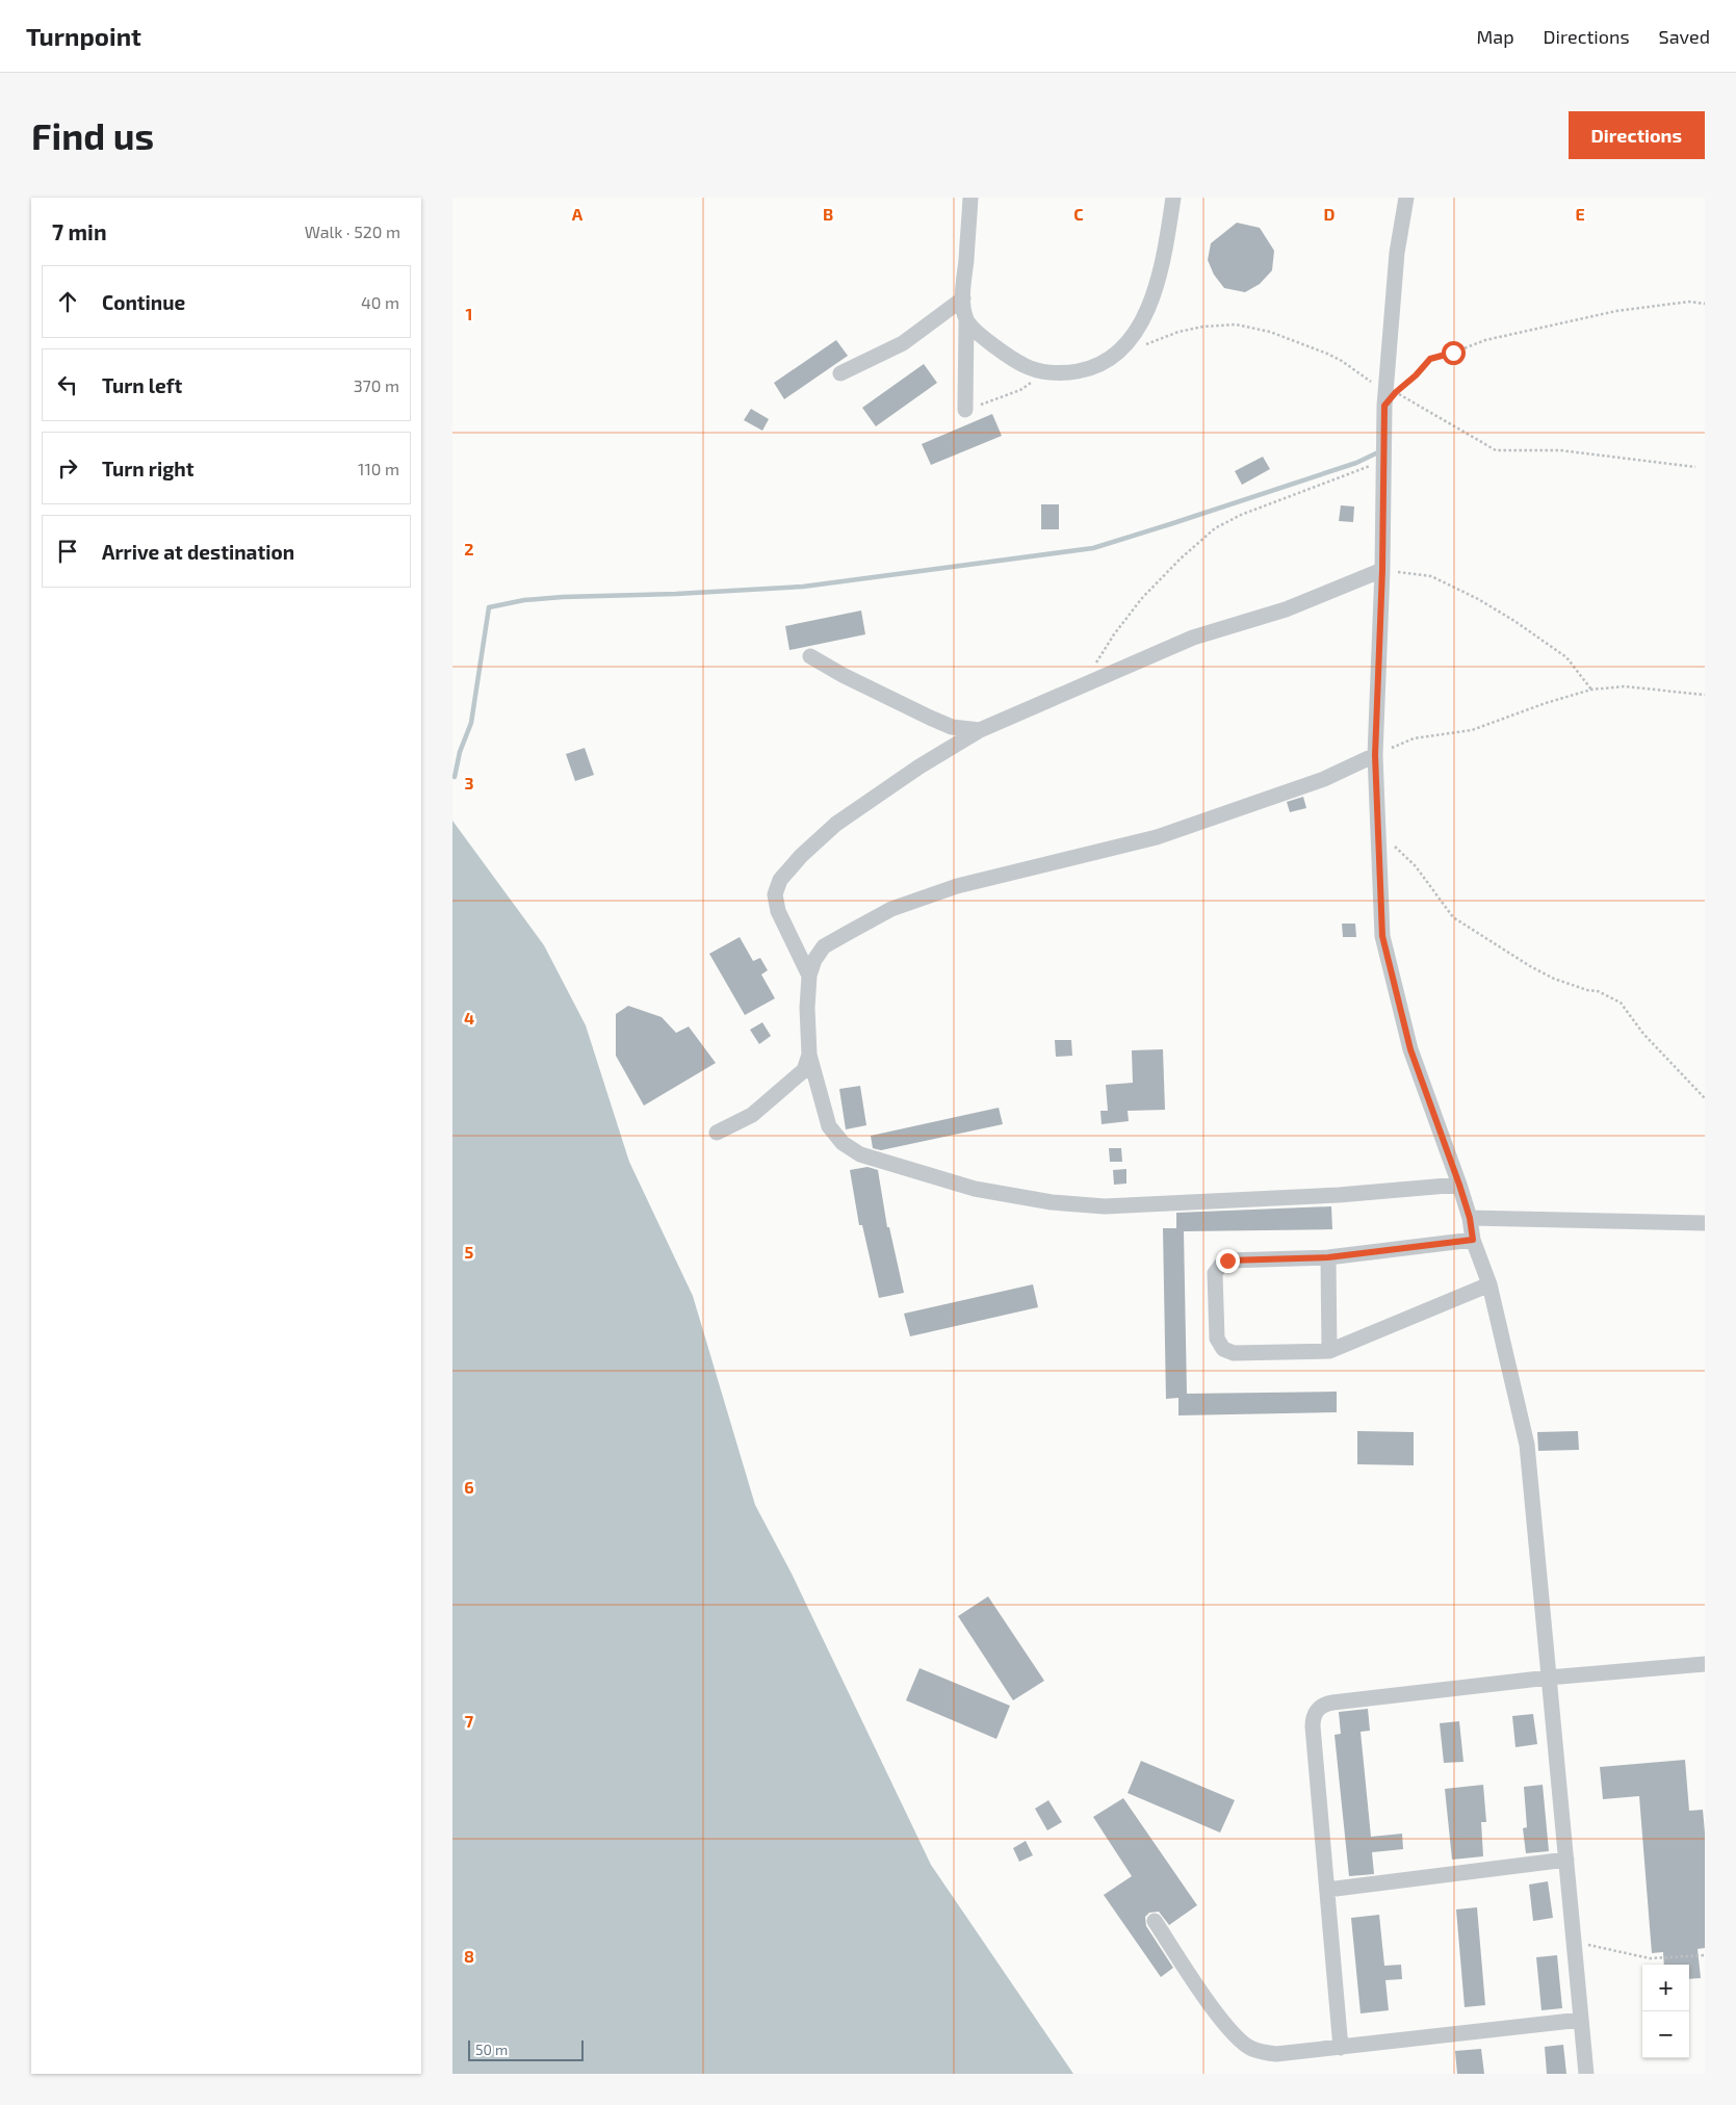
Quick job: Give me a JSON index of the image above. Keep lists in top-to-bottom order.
{
  "scale_bar": "50 m",
  "page": {
    "header": "Turnpoint",
    "nav": ["Map", "Directions", "Saved"],
    "buttons": "Directions",
    "title": "Find us",
    "heading": ["7 min", "Walk · 520 m"],
    "list": [
      ["Continue", "40 m"],
      ["Turn left", "370 m"],
      ["Turn right", "110 m"],
      "Arrive at destination"
    ],
    "map_buttons": ["+", "−"],
    "scale": "50 m"
  },
  "grid": {
    "columns": [
      "A",
      "B",
      "C",
      "D",
      "E"
    ],
    "rows": [
      "1",
      "2",
      "3",
      "4",
      "5",
      "6",
      "7",
      "8"
    ]
  }
}
